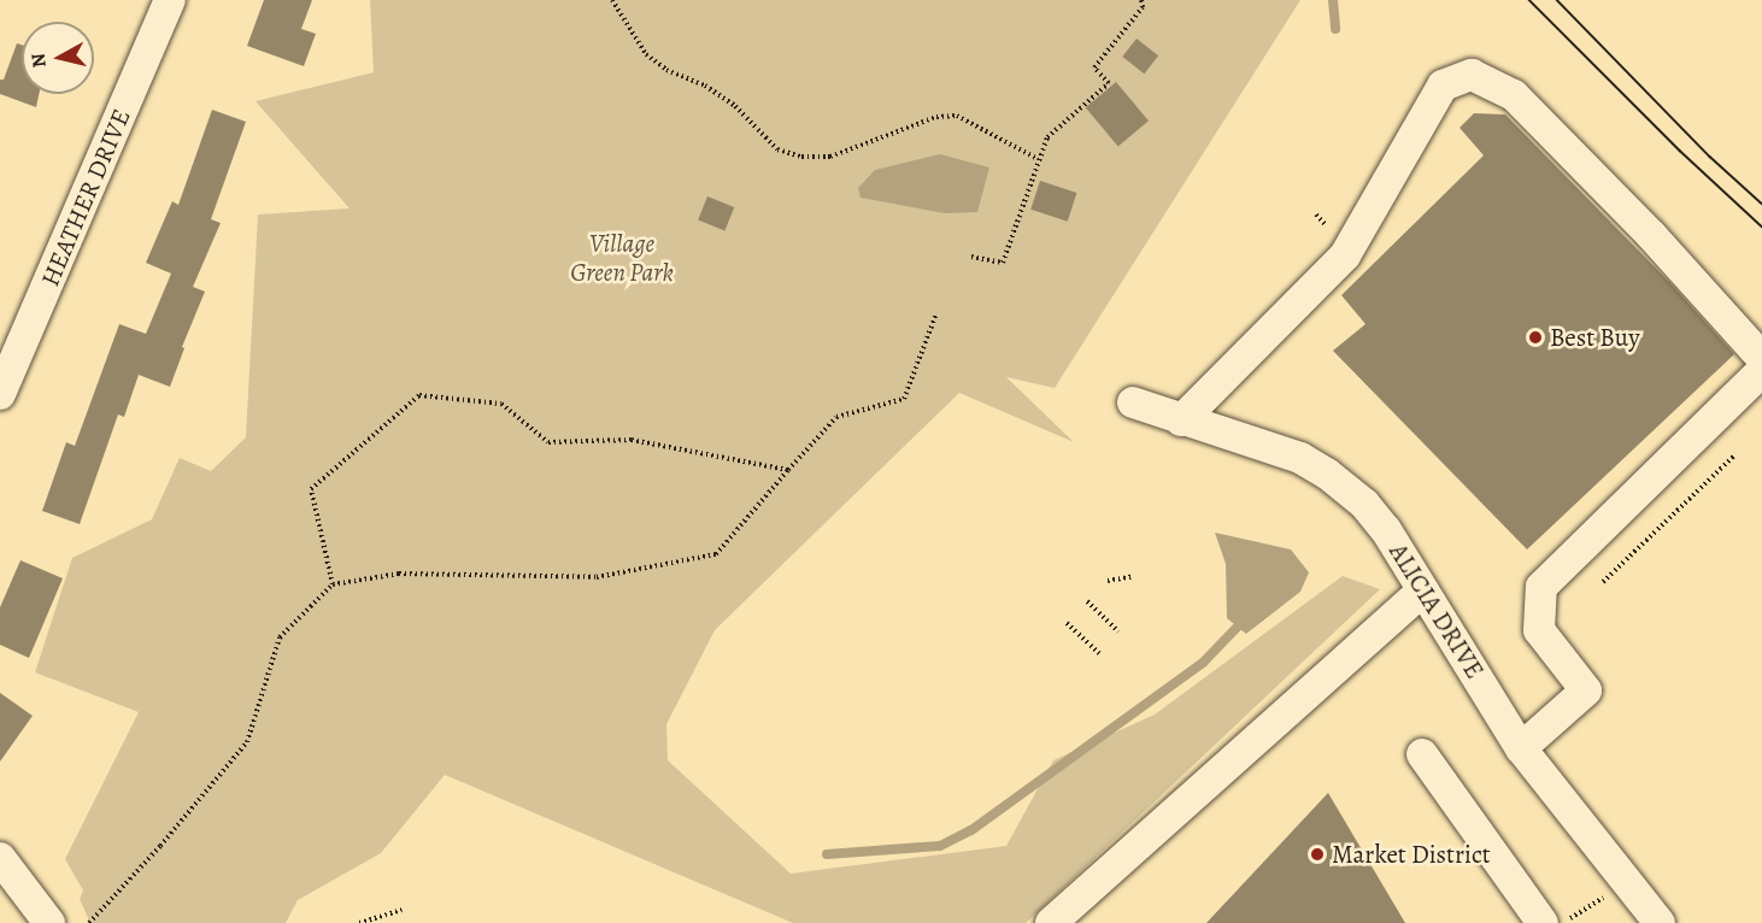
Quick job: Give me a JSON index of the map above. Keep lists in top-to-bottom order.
{
  "streets": {
    "street": ["HEATHER DRIVE", "ALICIA DRIVE"]
  },
  "parks": ["Village Green Park"],
  "places": ["Best Buy", "Market District"],
  "north": "left"
}
